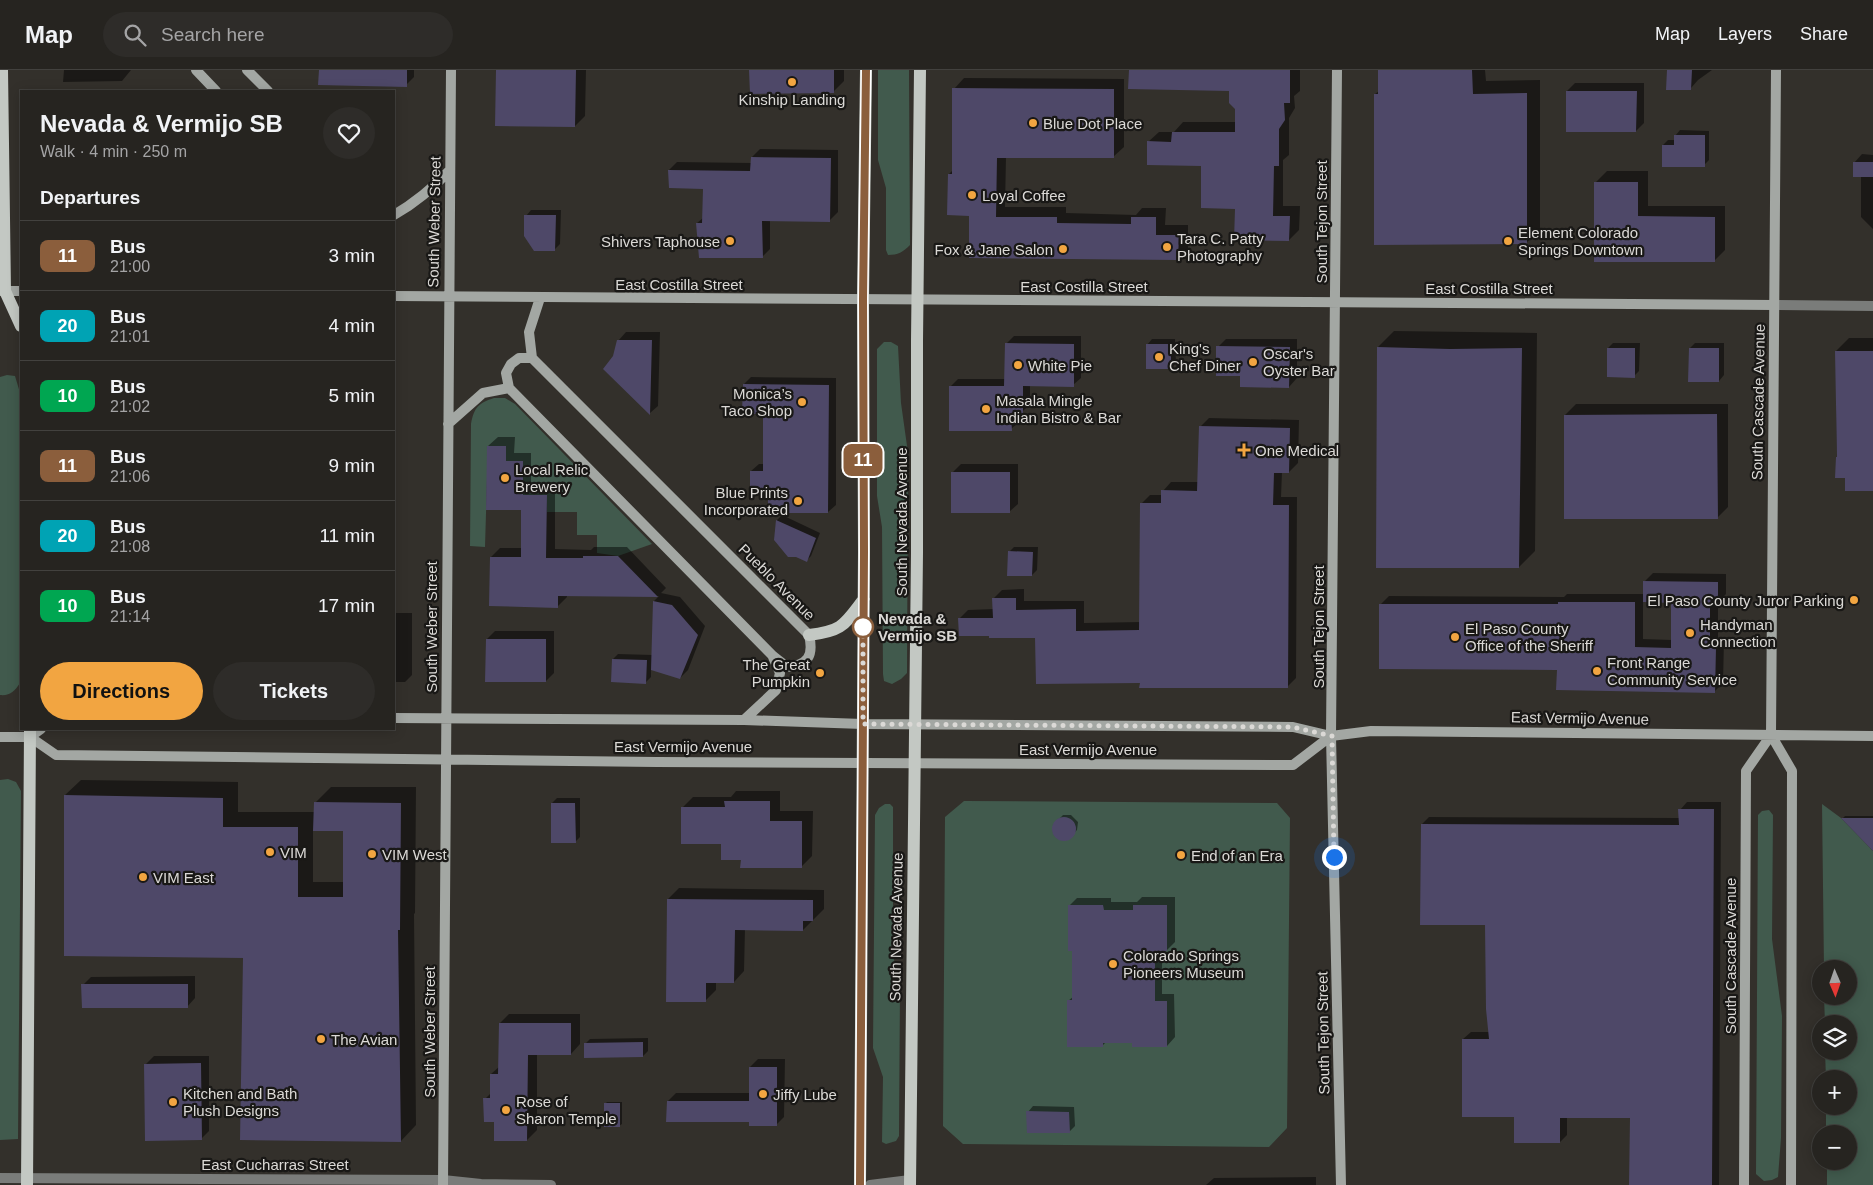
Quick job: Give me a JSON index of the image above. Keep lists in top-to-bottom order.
{
  "streets": {
    "main road": ["South Nevada Avenue"],
    "street": [
      "South Weber Street",
      "South Tejon Street",
      "East Costilla Street",
      "South Cascade Avenue",
      "Pueblo Avenue",
      "East Vermijo Avenue",
      "East Cucharras Street"
    ]
  },
  "crossings": [
    ["South Weber Street", "East Costilla Street"],
    ["South Weber Street", "East Vermijo Avenue"],
    ["South Weber Street", "East Cucharras Street"],
    ["South Tejon Street", "East Costilla Street"],
    ["South Tejon Street", "East Vermijo Avenue"],
    ["East Costilla Street", "South Cascade Avenue"],
    ["East Costilla Street", "South Nevada Avenue"],
    ["South Cascade Avenue", "East Vermijo Avenue"],
    ["South Nevada Avenue", "East Vermijo Avenue"]
  ],
  "places": {
    "other": [
      "Kinship Landing",
      "Blue Dot Place",
      "Loyal Coffee",
      "Shivers Taphouse",
      "Element Colorado Springs Downtown",
      "Tara C. Patty Photography",
      "Fox & Jane Salon",
      "King's Chef Diner",
      "Oscar's Oyster Bar",
      "White Pie",
      "Monica’s Taco Shop",
      "Masala Mingle Indian Bistro & Bar",
      "Local Relic Brewery",
      "Blue Prints Incorporated",
      "El Paso County Juror Parking",
      "Nevada & Vermijo SB",
      "Handyman Connection",
      "El Paso County Office of the Sheriff",
      "Front Range Community Service",
      "The Great Pumpkin",
      "VIM",
      "VIM West",
      "End of an Era",
      "VIM East",
      "Colorado Springs Pioneers Museum",
      "The Avian",
      "Jiffy Lube",
      "Kitchen and Bath Plush Designs",
      "Rose of Sharon Temple"
    ],
    "health": ["One Medical"]
  },
  "lines": ["bus line 11"],
  "north": "bottom",
  "page": {
    "header": "Map",
    "search": "Search here",
    "nav": ["Map", "Layers", "Share"],
    "on_map": "11",
    "heading": [
      ["Nevada & Vermijo SB", "Walk · 4 min · 250 m"],
      "Departures"
    ],
    "list": [
      {
        "mark": "11",
        "name": "Bus",
        "note": "21:00",
        "value": "3 min"
      },
      {
        "mark": "20",
        "name": "Bus",
        "note": "21:01",
        "value": "4 min"
      },
      {
        "mark": "10",
        "name": "Bus",
        "note": "21:02",
        "value": "5 min"
      },
      {
        "mark": "11",
        "name": "Bus",
        "note": "21:06",
        "value": "9 min"
      },
      {
        "mark": "20",
        "name": "Bus",
        "note": "21:08",
        "value": "11 min"
      },
      {
        "mark": "10",
        "name": "Bus",
        "note": "21:14",
        "value": "17 min"
      }
    ],
    "buttons": ["Directions", "Tickets"],
    "map_buttons": ["+", "−"]
  }
}
